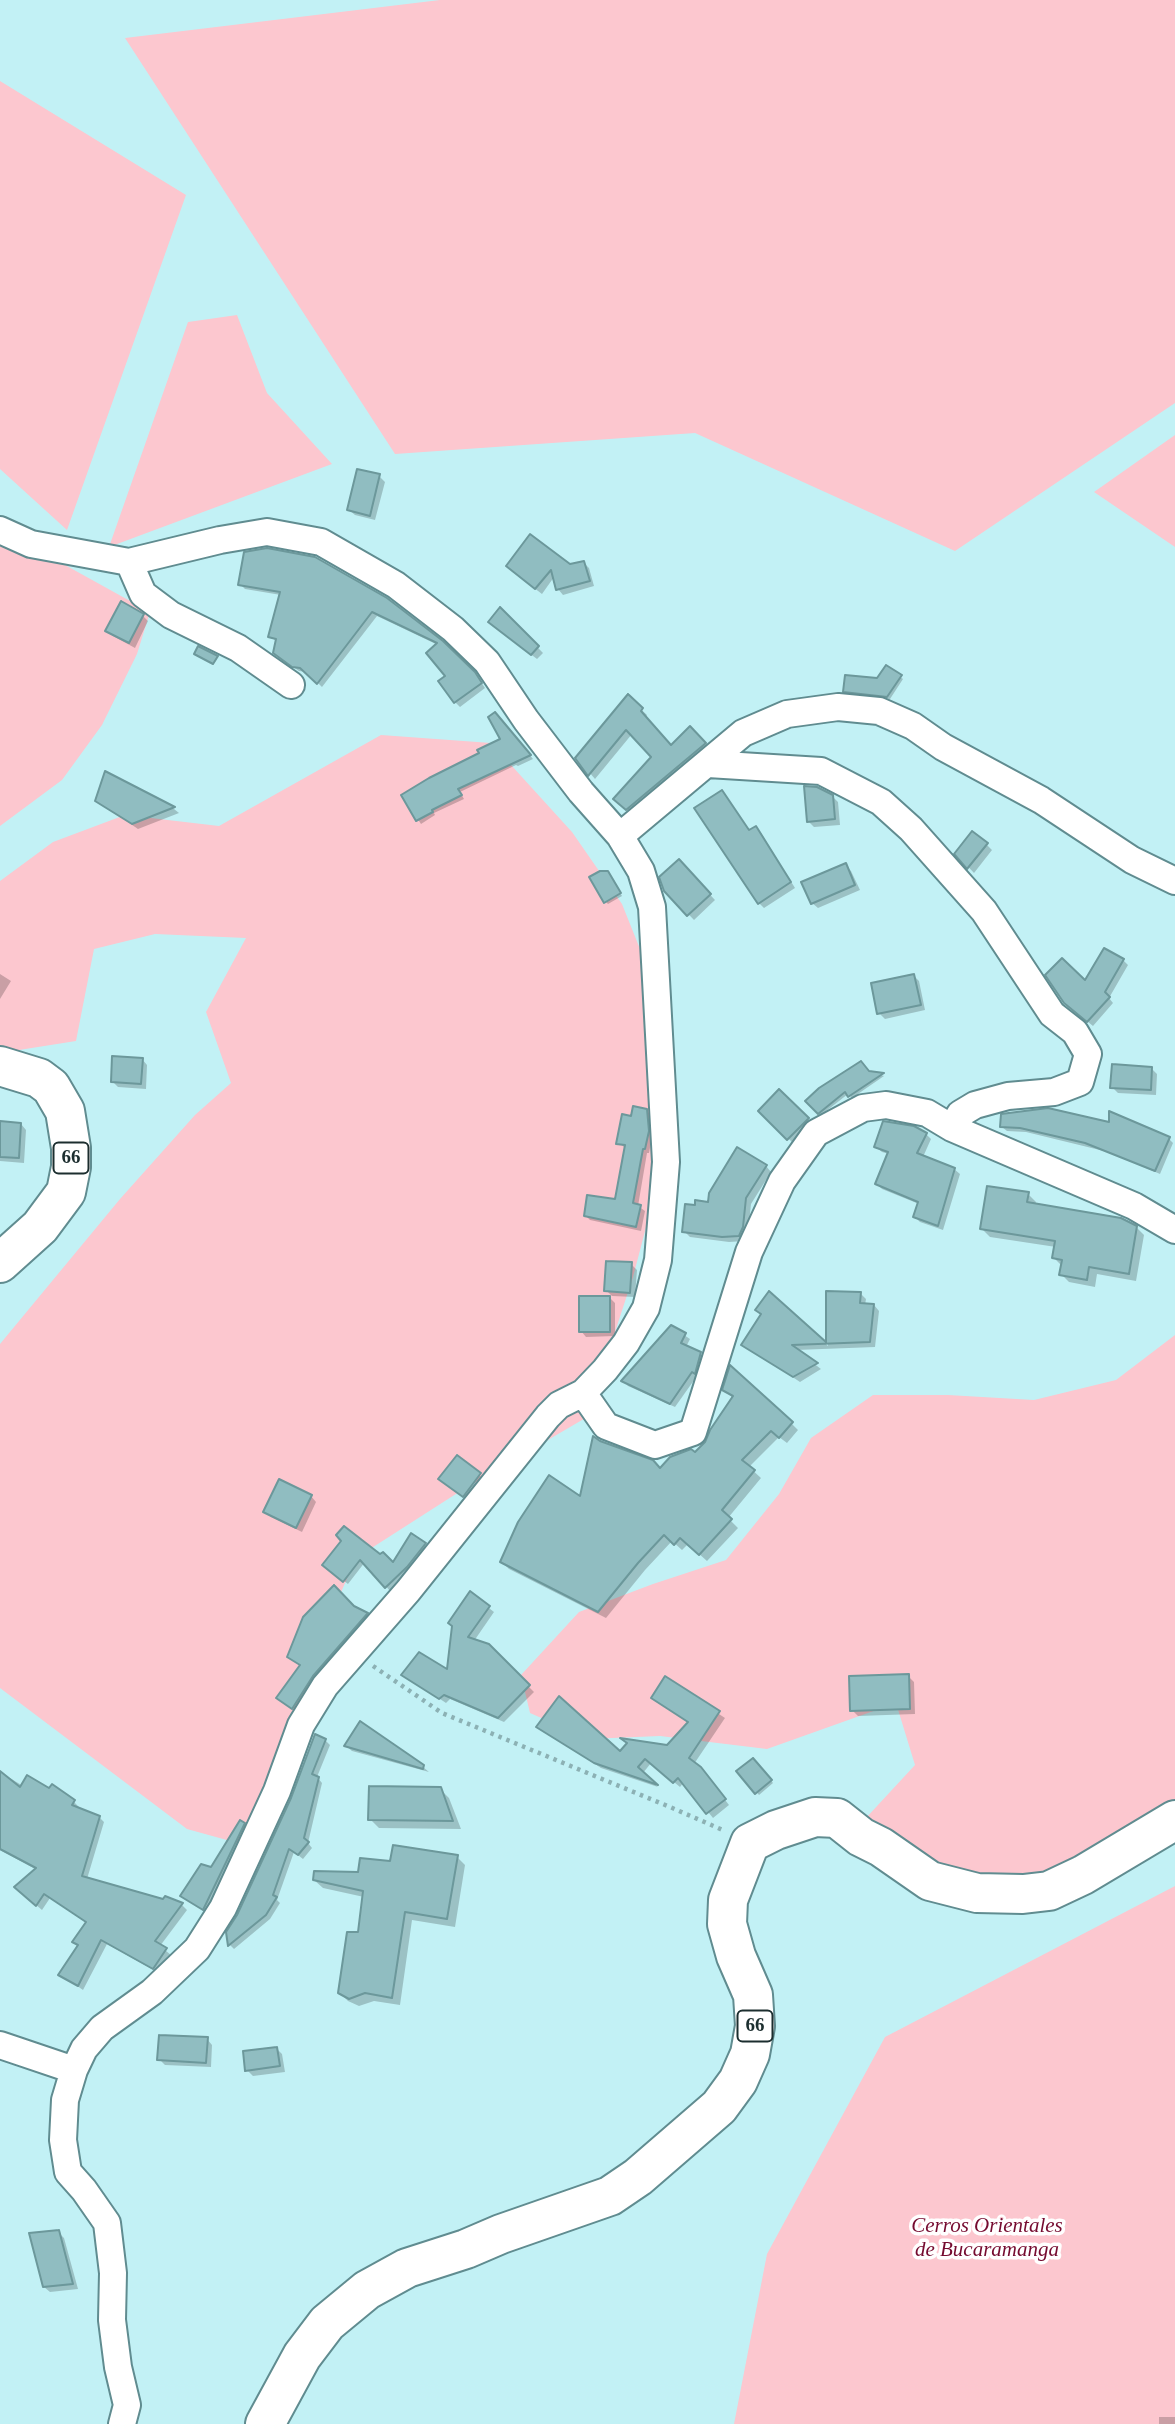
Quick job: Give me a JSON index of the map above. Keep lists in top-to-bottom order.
{
  "streets": {
    "highway": ["66"]
  },
  "parks": ["Cerros Orientales de Bucaramanga"]
}
